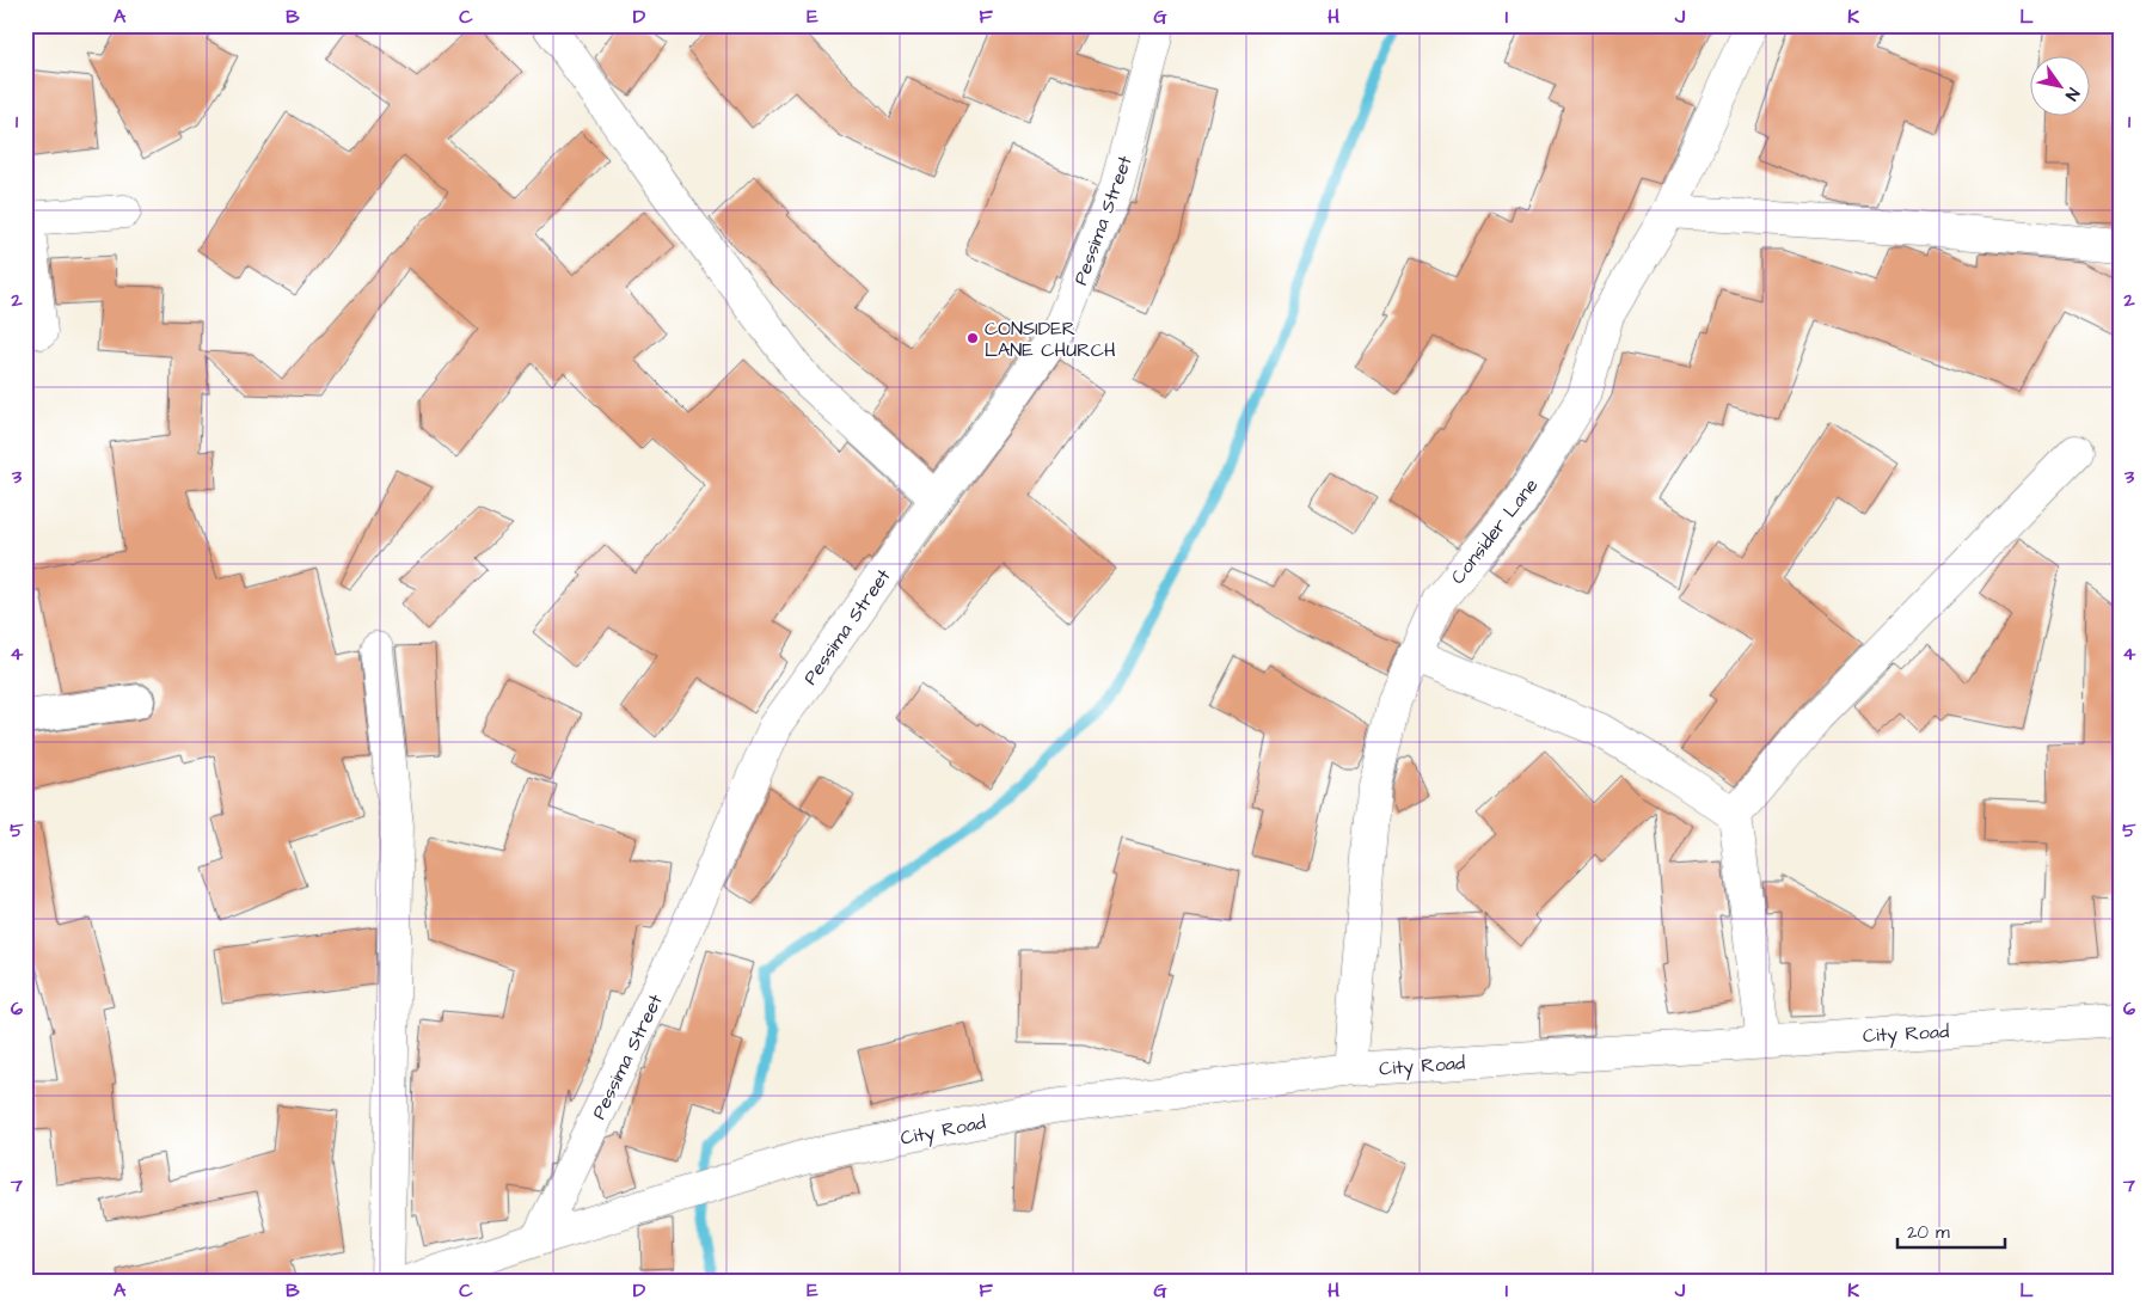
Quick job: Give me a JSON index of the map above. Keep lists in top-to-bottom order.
{
  "streets": {
    "street": ["Pessima Street", "Consider Lane", "City Road"]
  },
  "crossings": [
    ["Pessima Street", "City Road"],
    ["Consider Lane", "City Road"]
  ],
  "places": ["CONSIDER LANE CHURCH"],
  "scale_bar": "20 m",
  "north": "bottom right",
  "grid": {
    "columns": [
      "A",
      "B",
      "C",
      "D",
      "E",
      "F",
      "G",
      "H",
      "I",
      "J",
      "K",
      "L"
    ],
    "rows": [
      "1",
      "2",
      "3",
      "4",
      "5",
      "6",
      "7"
    ]
  }
}
